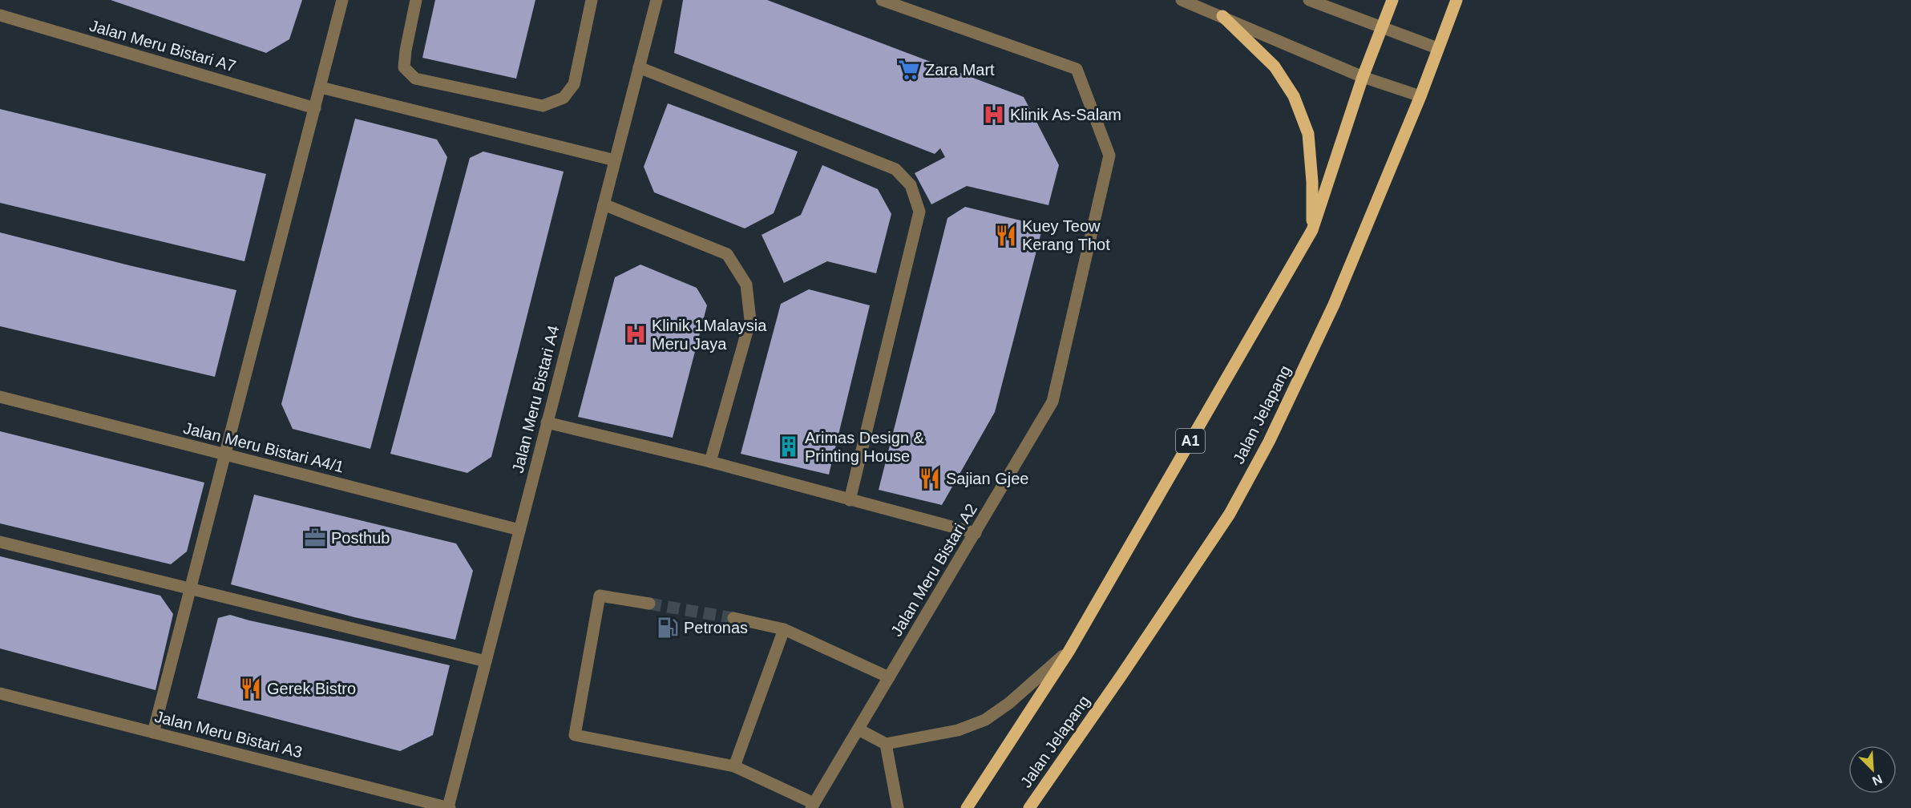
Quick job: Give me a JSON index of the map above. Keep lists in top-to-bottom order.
{
  "streets": {
    "main road": ["Jalan Jelapang", "A1"],
    "street": [
      "Jalan Meru Bistari A7",
      "Jalan Meru Bistari A4",
      "Jalan Meru Bistari A4/1",
      "Jalan Meru Bistari A2",
      "Jalan Meru Bistari A3"
    ]
  },
  "crossings": [
    ["Jalan Meru Bistari A4", "Jalan Meru Bistari A4/1"],
    ["Jalan Meru Bistari A4", "Jalan Meru Bistari A3"]
  ],
  "places": {
    "supermarket": ["Zara Mart"],
    "hospital": ["Klinik As-Salam", "Klinik 1Malaysia Meru Jaya"],
    "restaurant": ["Kuey Teow Kerang Thot", "Sajian Gjee", "Gerek Bistro"],
    "building": ["Arimas Design & Printing House"],
    "office": ["Posthub"],
    "fuel station": ["Petronas"]
  },
  "north": "bottom right"
}
